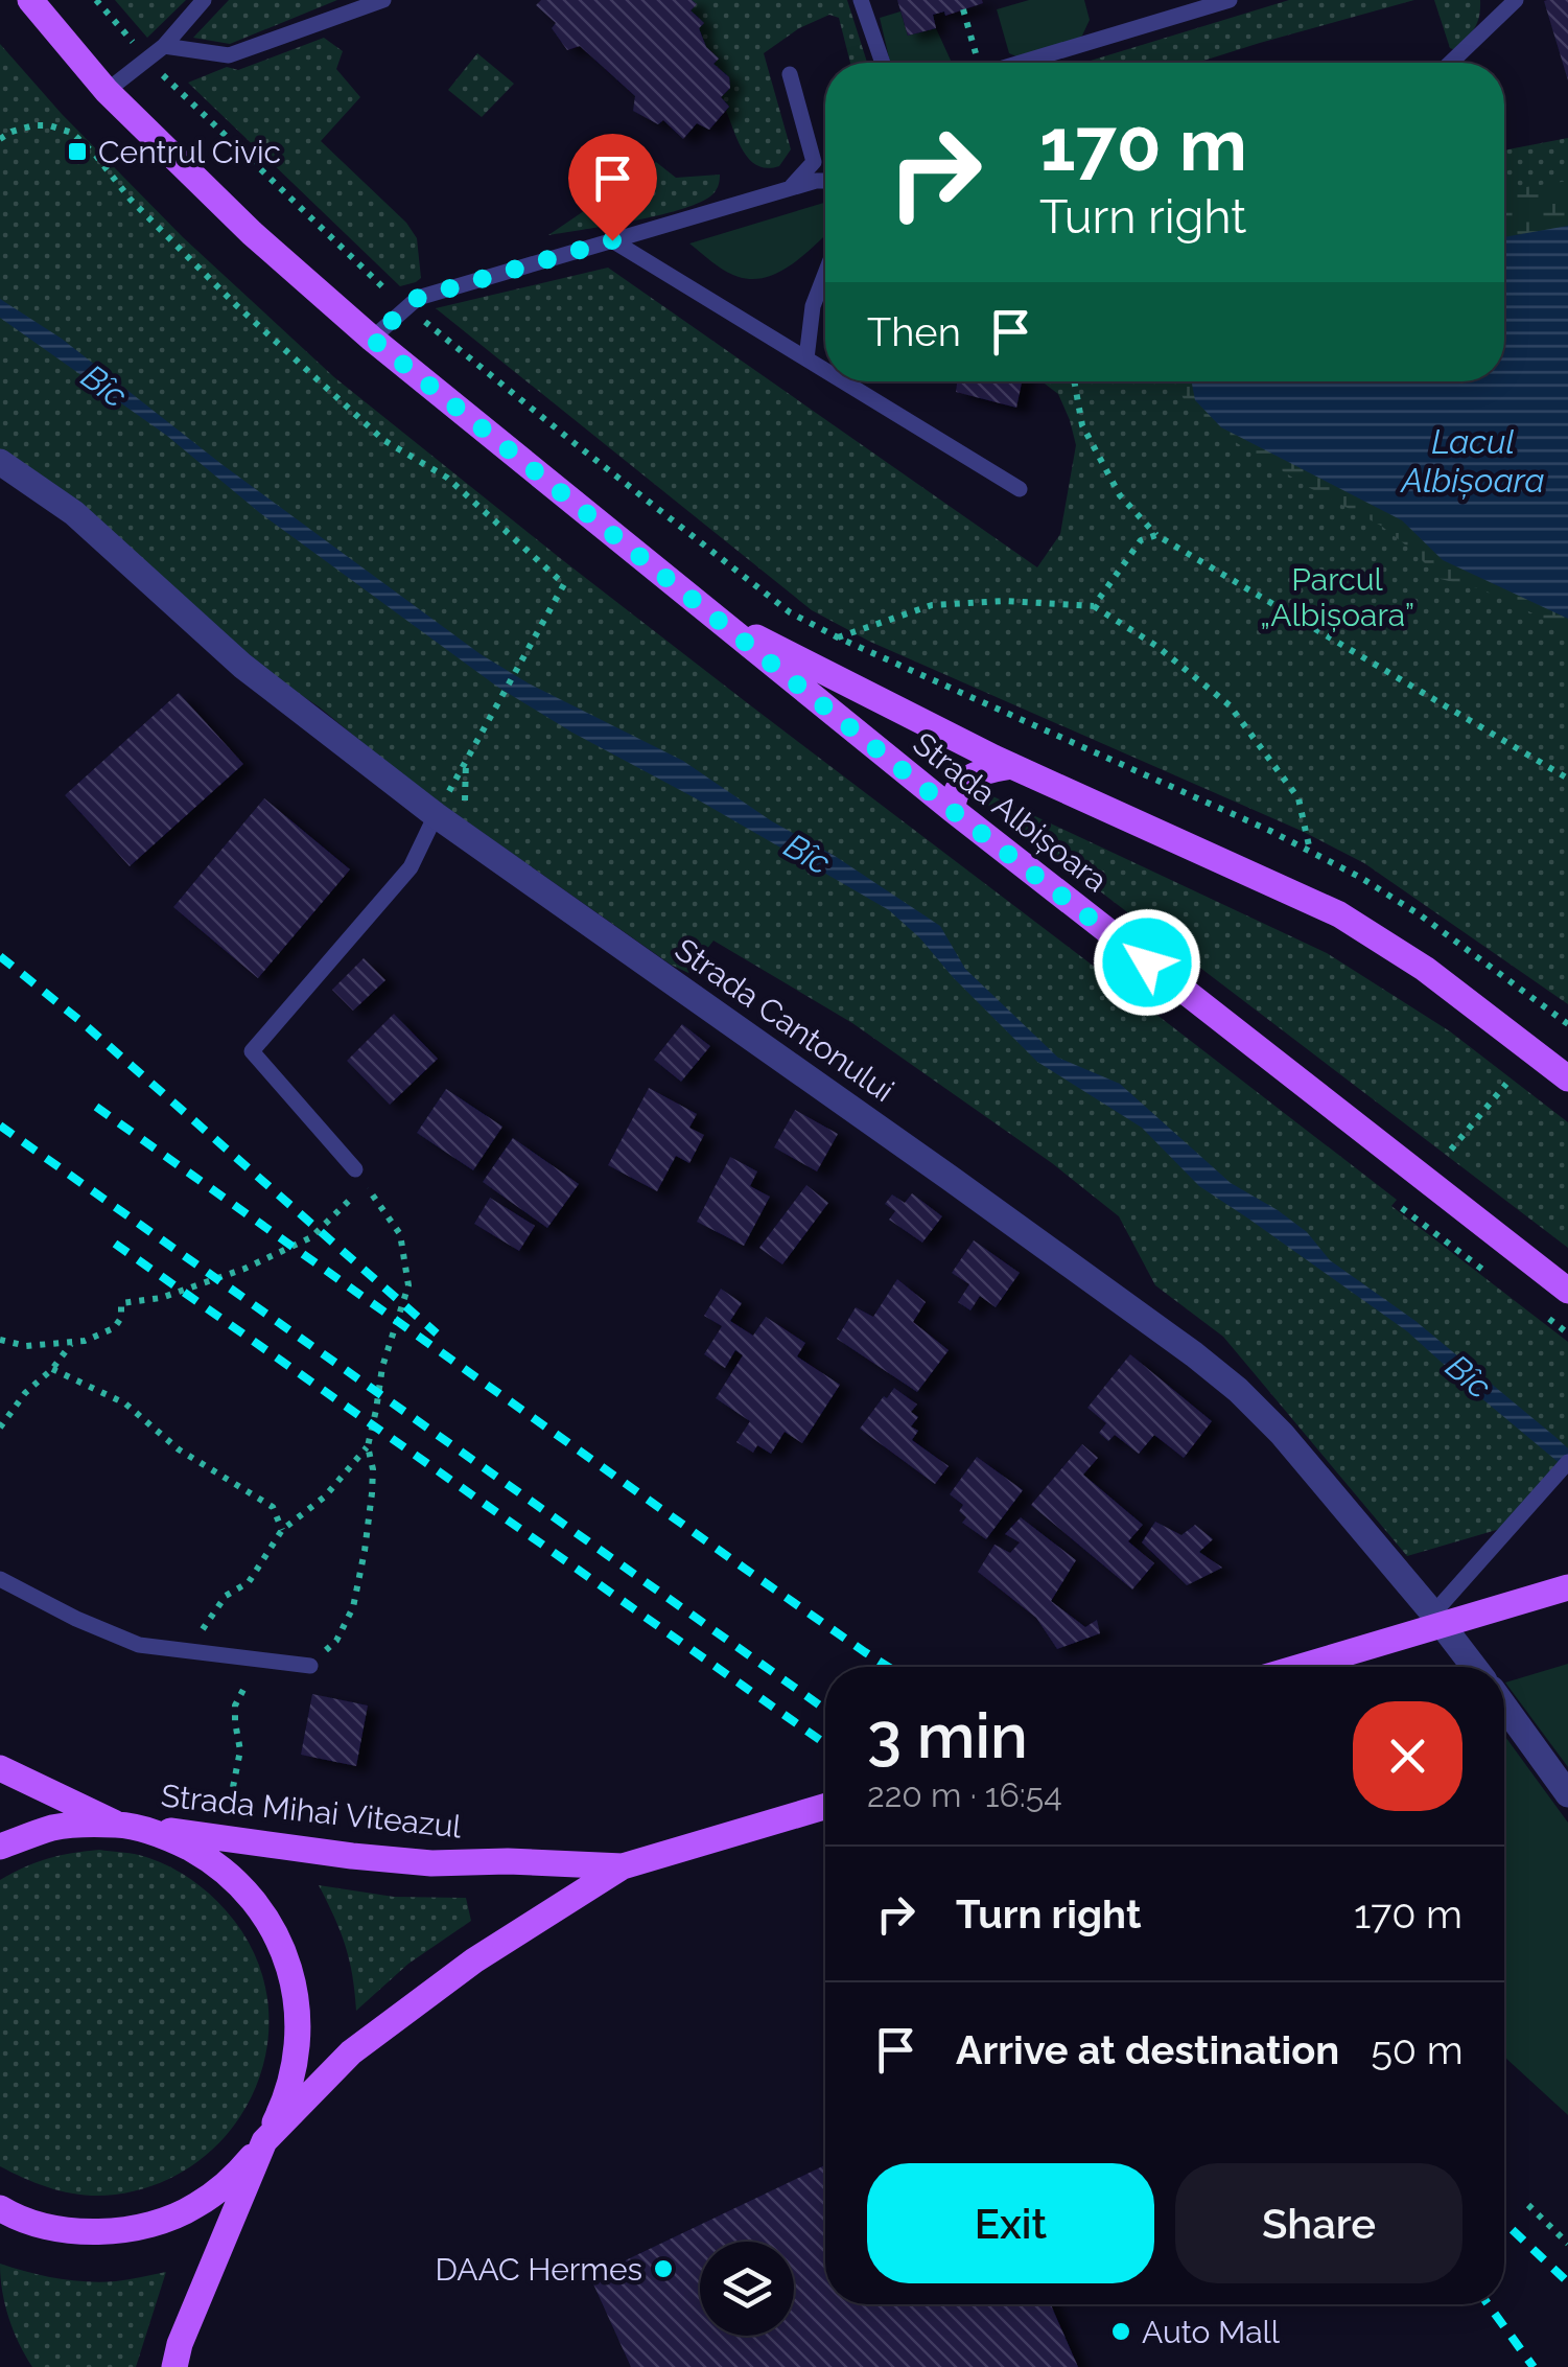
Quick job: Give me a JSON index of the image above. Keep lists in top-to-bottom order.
{
  "streets": {
    "main road": ["Strada Albișoara", "Strada Mihai Viteazul"],
    "street": ["Strada Cantonului"]
  },
  "water": ["Bîc", "Lacul Albișoara"],
  "parks": ["Parcul „Albișoara”"],
  "places": {
    "transit": ["Centrul Civic"],
    "other": ["DAAC Hermes", "Auto Mall"]
  },
  "page": {
    "turn": ["170 m", "Turn right"],
    "then": "Then",
    "heading": ["3 min", "220 m · 16:54"],
    "list": [
      {
        "name": "Turn right",
        "value": "170 m"
      },
      {
        "name": "Arrive at destination",
        "value": "50 m"
      }
    ],
    "buttons": ["Exit", "Share"]
  }
}
